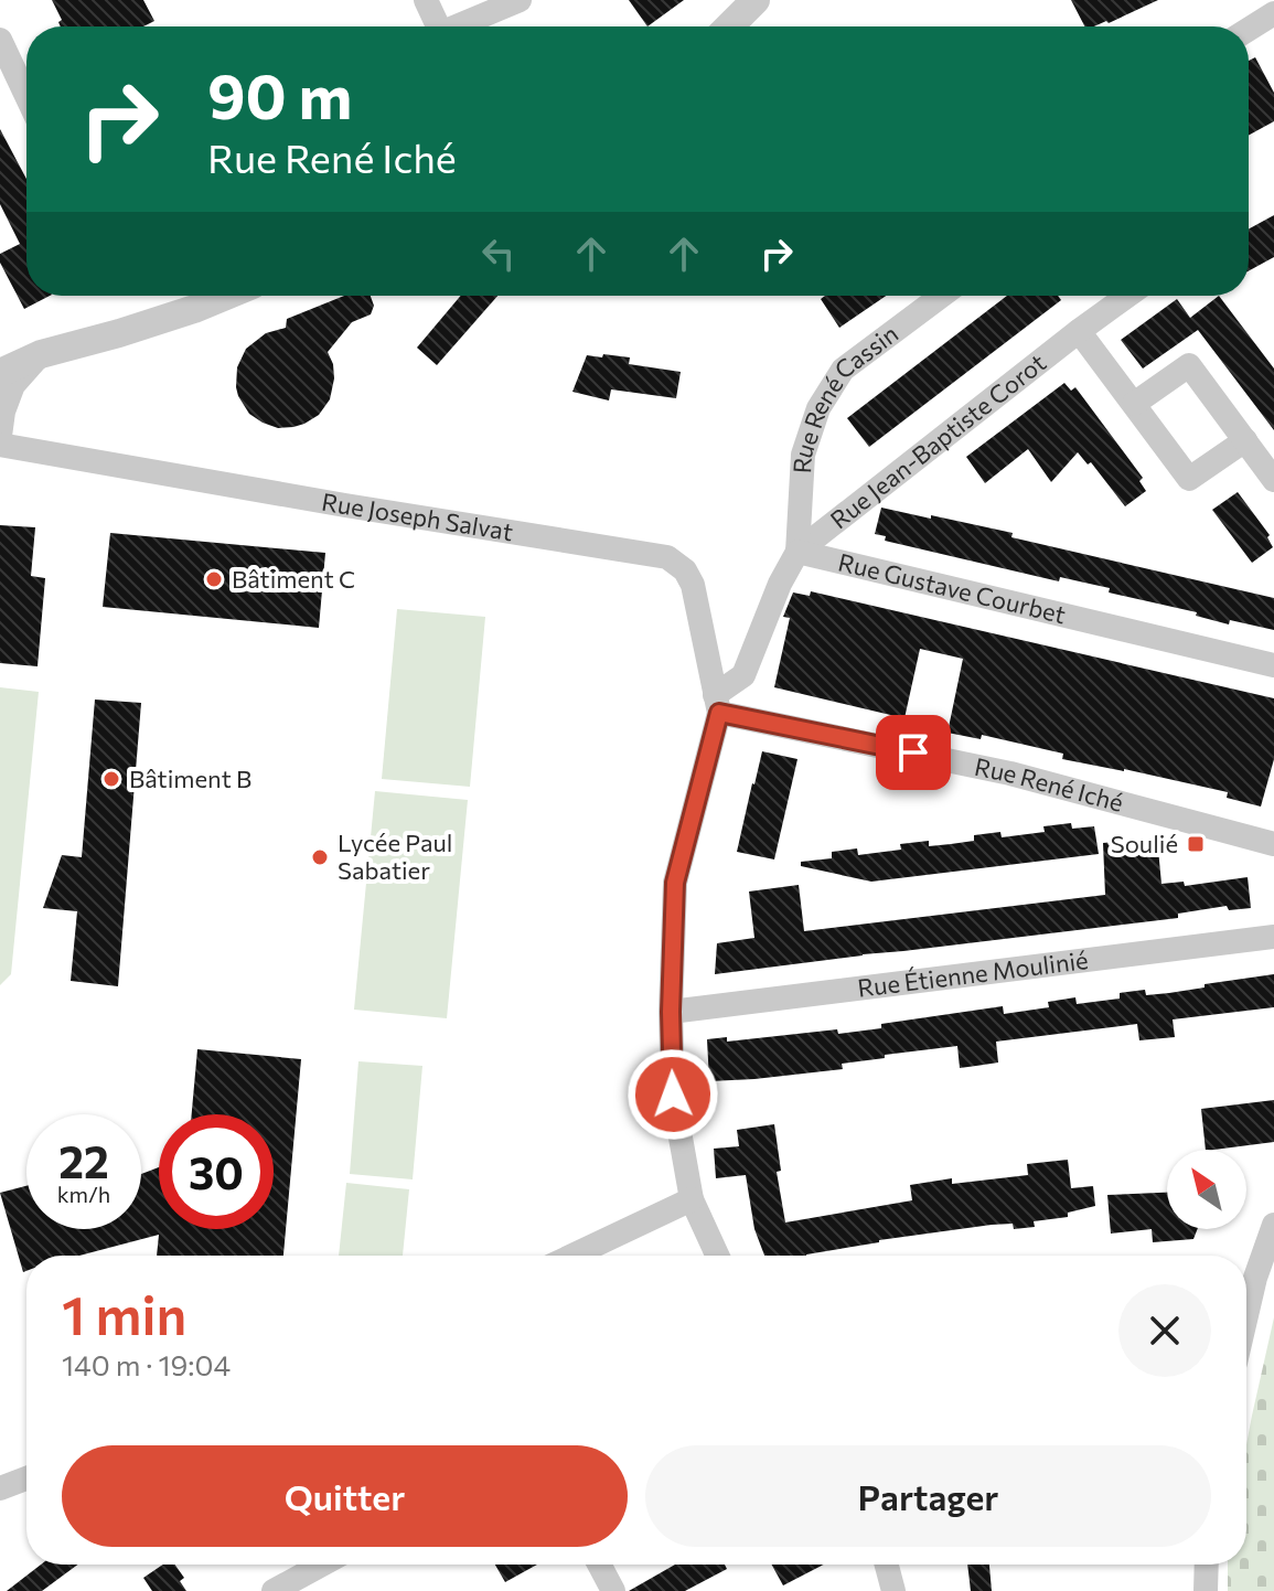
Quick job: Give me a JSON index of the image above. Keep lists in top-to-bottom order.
{
  "streets": {
    "street": [
      "Rue René Cassin",
      "Rue Jean-Baptiste Corot",
      "Rue Joseph Salvat",
      "Rue Gustave Courbet",
      "Rue René Iché",
      "Rue Étienne Moulinié"
    ]
  },
  "crossings": [
    ["Rue René Cassin", "Rue Jean-Baptiste Corot"],
    ["Rue René Cassin", "Rue Gustave Courbet"],
    ["Rue Jean-Baptiste Corot", "Rue Gustave Courbet"],
    ["Rue Joseph Salvat", "Rue René Iché"]
  ],
  "places": {
    "other": ["Bâtiment C", "Bâtiment B", "Lycée Paul Sabatier"],
    "transit": ["Soulié"]
  },
  "north": "top left",
  "page": {
    "turn": ["90 m", "Rue René Iché"],
    "speed": "22 km/h",
    "limit": "30",
    "heading": ["1 min", "140 m · 19:04"],
    "buttons": ["Quitter", "Partager"]
  }
}
